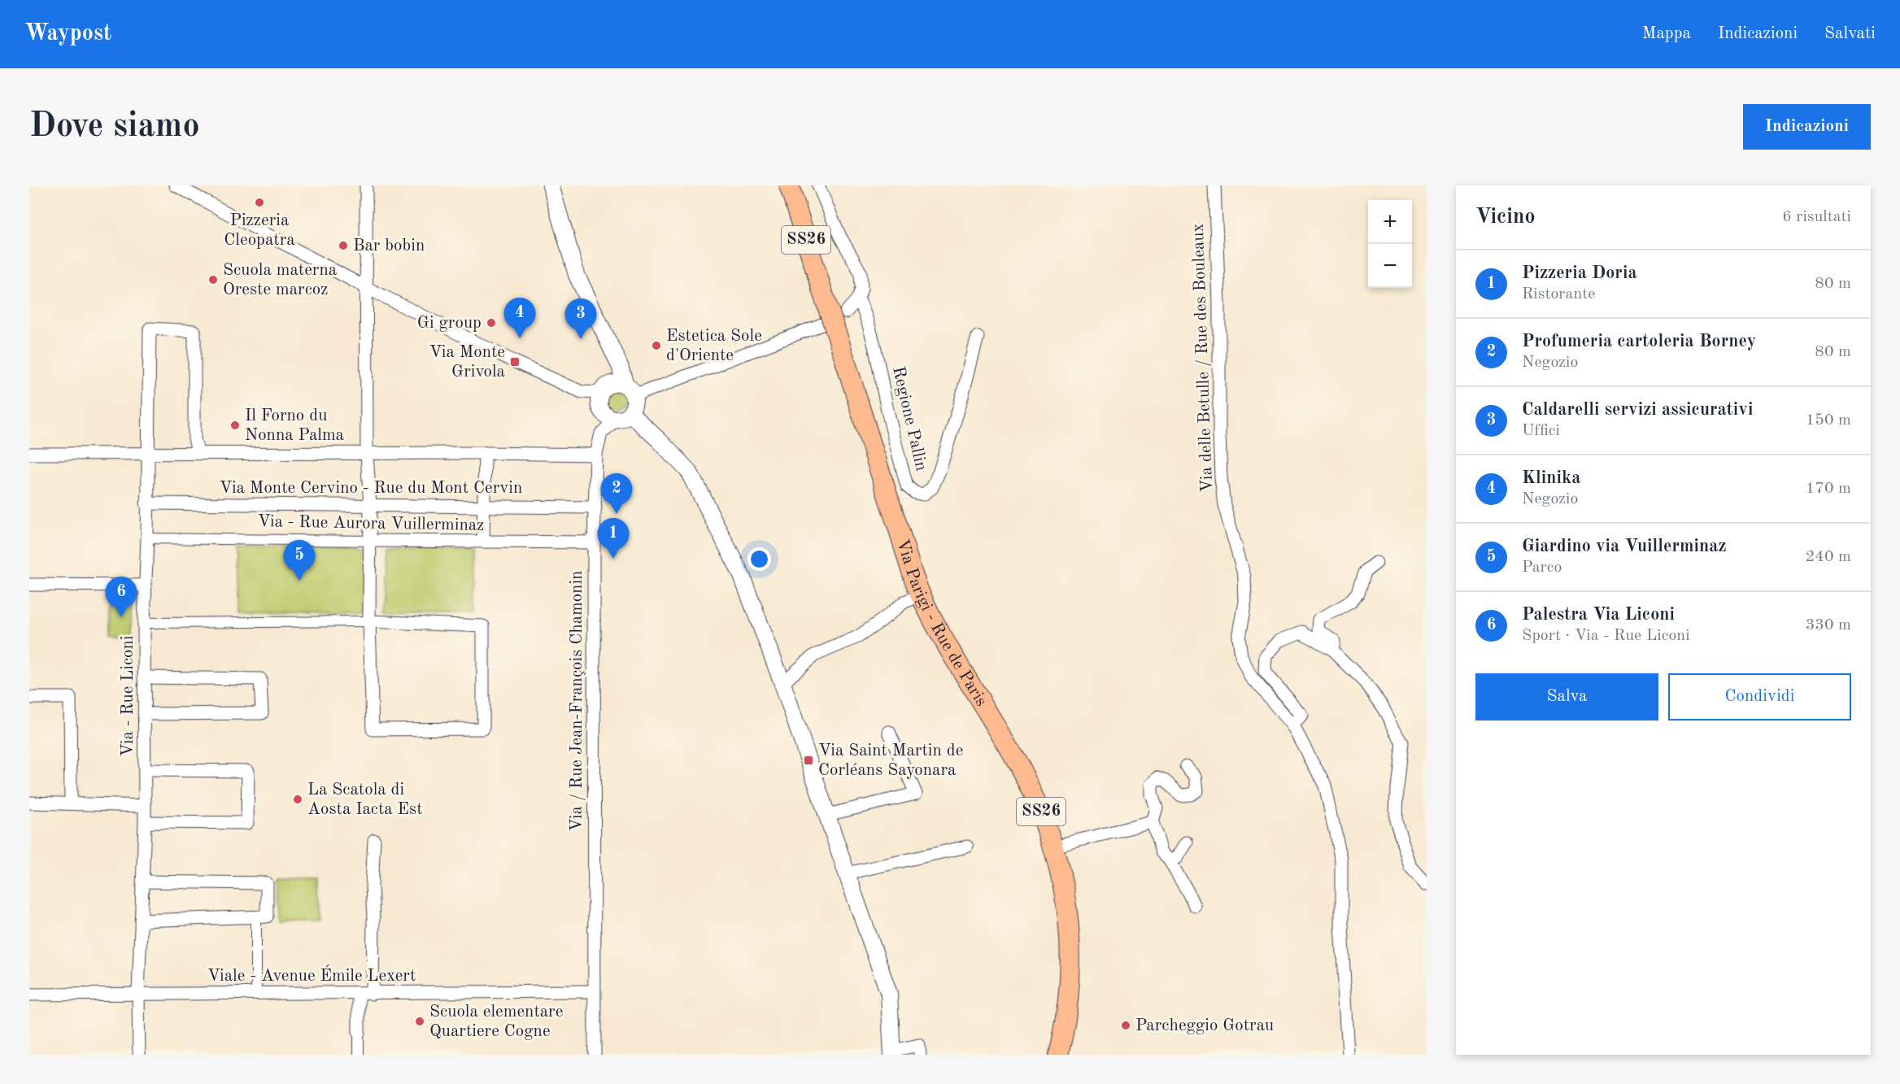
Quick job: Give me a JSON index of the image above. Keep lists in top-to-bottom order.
{
  "streets": {
    "main road": ["SS26", "Via Parigi - Rue de Paris"],
    "street": [
      "Via delle Betulle / Rue des Bouleaux",
      "Regione Pallin",
      "Via Monte Cervino - Rue du Mont Cervin",
      "Via - Rue Aurora Vuillerminaz",
      "Via - Rue Liconi",
      "Via / Rue Jean-François Chamonin",
      "Viale - Avenue Émile Lexert"
    ]
  },
  "crossings": [
    ["Via Monte Cervino - Rue du Mont Cervin", "Via - Rue Liconi"],
    ["Via Monte Cervino - Rue du Mont Cervin", "Via / Rue Jean-François Chamonin"],
    ["Via - Rue Aurora Vuillerminaz", "Via - Rue Liconi"],
    ["Via - Rue Aurora Vuillerminaz", "Via / Rue Jean-François Chamonin"],
    ["Via - Rue Liconi", "Viale - Avenue Émile Lexert"],
    ["Via / Rue Jean-François Chamonin", "Viale - Avenue Émile Lexert"]
  ],
  "places": {
    "other": [
      "Pizzeria Cleopatra",
      "Bar bobin",
      "Scuola materna Oreste marcoz",
      "Gi group",
      "Estetica Sole d'Oriente",
      "Il Forno du Nonna Palma",
      "La Scatola di Aosta Iacta Est",
      "Scuola elementare Quartiere Cogne",
      "Parcheggio Gotrau"
    ],
    "transit": ["Via Monte Grivola", "Via Saint Martin de Corléans Sayonara"]
  },
  "page": {
    "header": "Waypost",
    "nav": ["Mappa", "Indicazioni", "Salvati"],
    "buttons": [
      "Indicazioni",
      ["Salva", "Condividi"]
    ],
    "title": "Dove siamo",
    "heading": ["Vicino", "6 risultati"],
    "map_buttons": ["+", "−"],
    "list": [
      {
        "mark": "1",
        "name": "Pizzeria Doria",
        "note": "Ristorante",
        "value": "80 m"
      },
      {
        "mark": "2",
        "name": "Profumeria cartoleria Borney",
        "note": "Negozio",
        "value": "80 m"
      },
      {
        "mark": "3",
        "name": "Caldarelli servizi assicurativi",
        "note": "Uffici",
        "value": "150 m"
      },
      {
        "mark": "4",
        "name": "Klinika",
        "note": "Negozio",
        "value": "170 m"
      },
      {
        "mark": "5",
        "name": "Giardino via Vuillerminaz",
        "note": "Parco",
        "value": "240 m"
      },
      {
        "mark": "6",
        "name": "Palestra Via Liconi",
        "note": "Sport · Via - Rue Liconi",
        "value": "330 m"
      }
    ],
    "pins": [
      "4",
      "3",
      "2",
      "1",
      "5",
      "6"
    ]
  }
}
